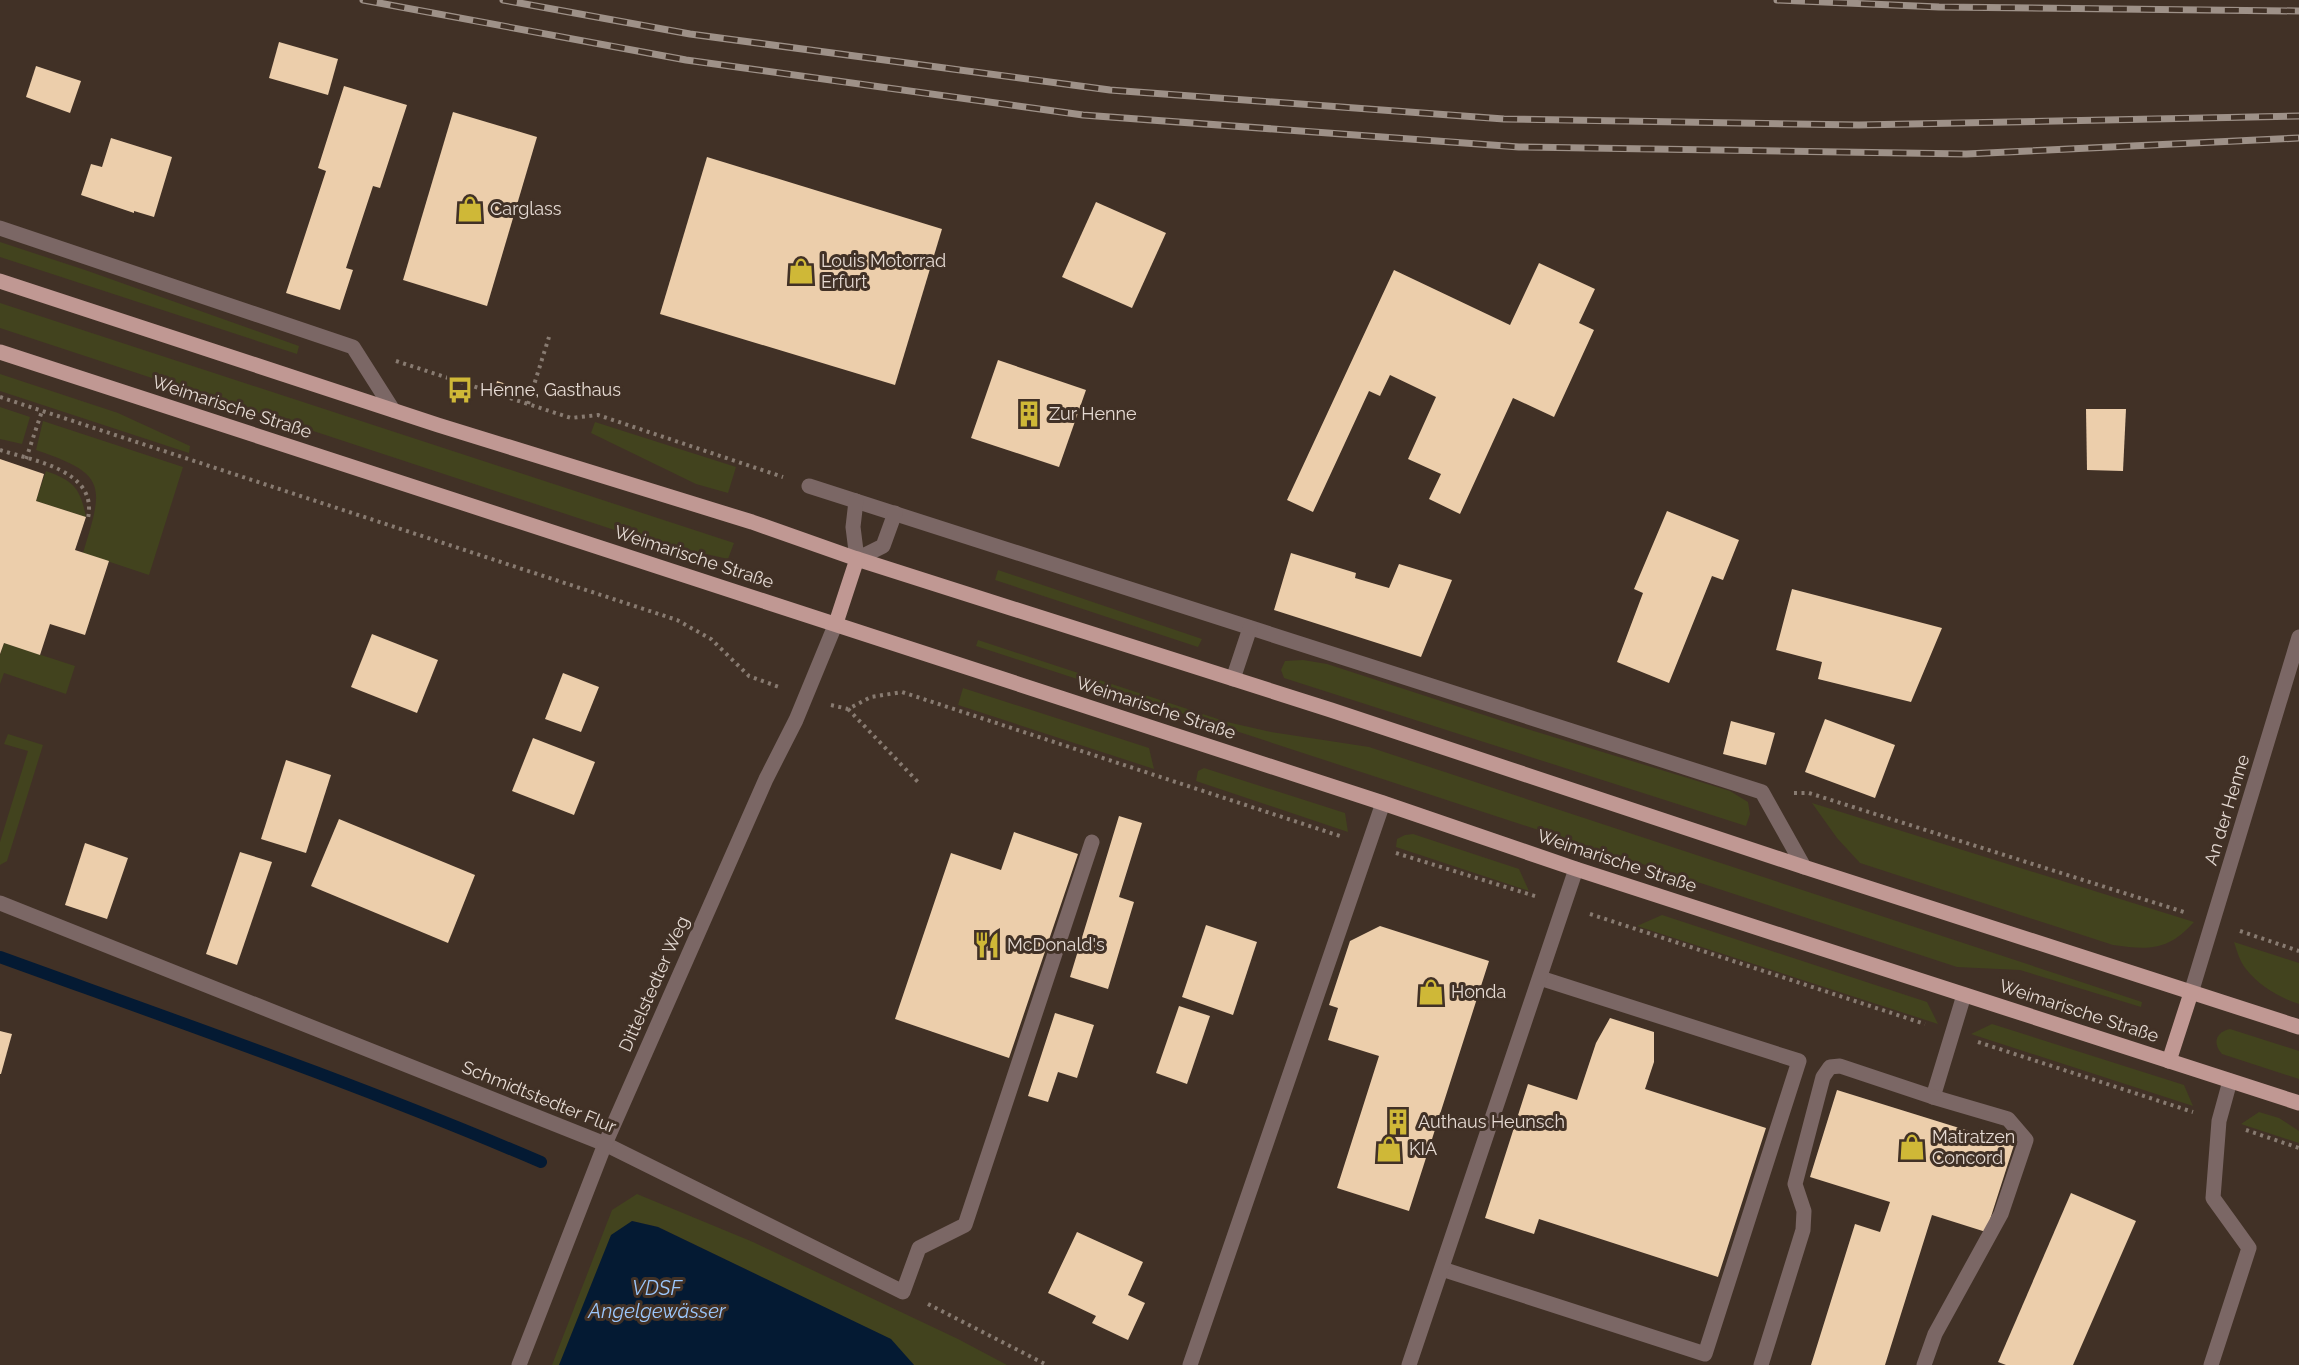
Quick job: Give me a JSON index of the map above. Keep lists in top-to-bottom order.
{
  "streets": {
    "main road": ["Weimarische Straße"],
    "street": ["An der Henne", "Dittelstedter Weg", "Schmidtstedter Flur"]
  },
  "crossings": [
    ["Weimarische Straße", "Dittelstedter Weg"],
    ["Dittelstedter Weg", "Schmidtstedter Flur"]
  ],
  "water": ["VDSF Angelgewässer"],
  "places": {
    "shop": [
      "Carglass",
      "Louis Motorrad Erfurt",
      "Honda",
      "Matratzen Concord",
      "KIA"
    ],
    "bus stop": ["Henne, Gasthaus"],
    "building": ["Zur Henne", "Authaus Heunsch"],
    "restaurant": ["McDonald's"]
  }
}
